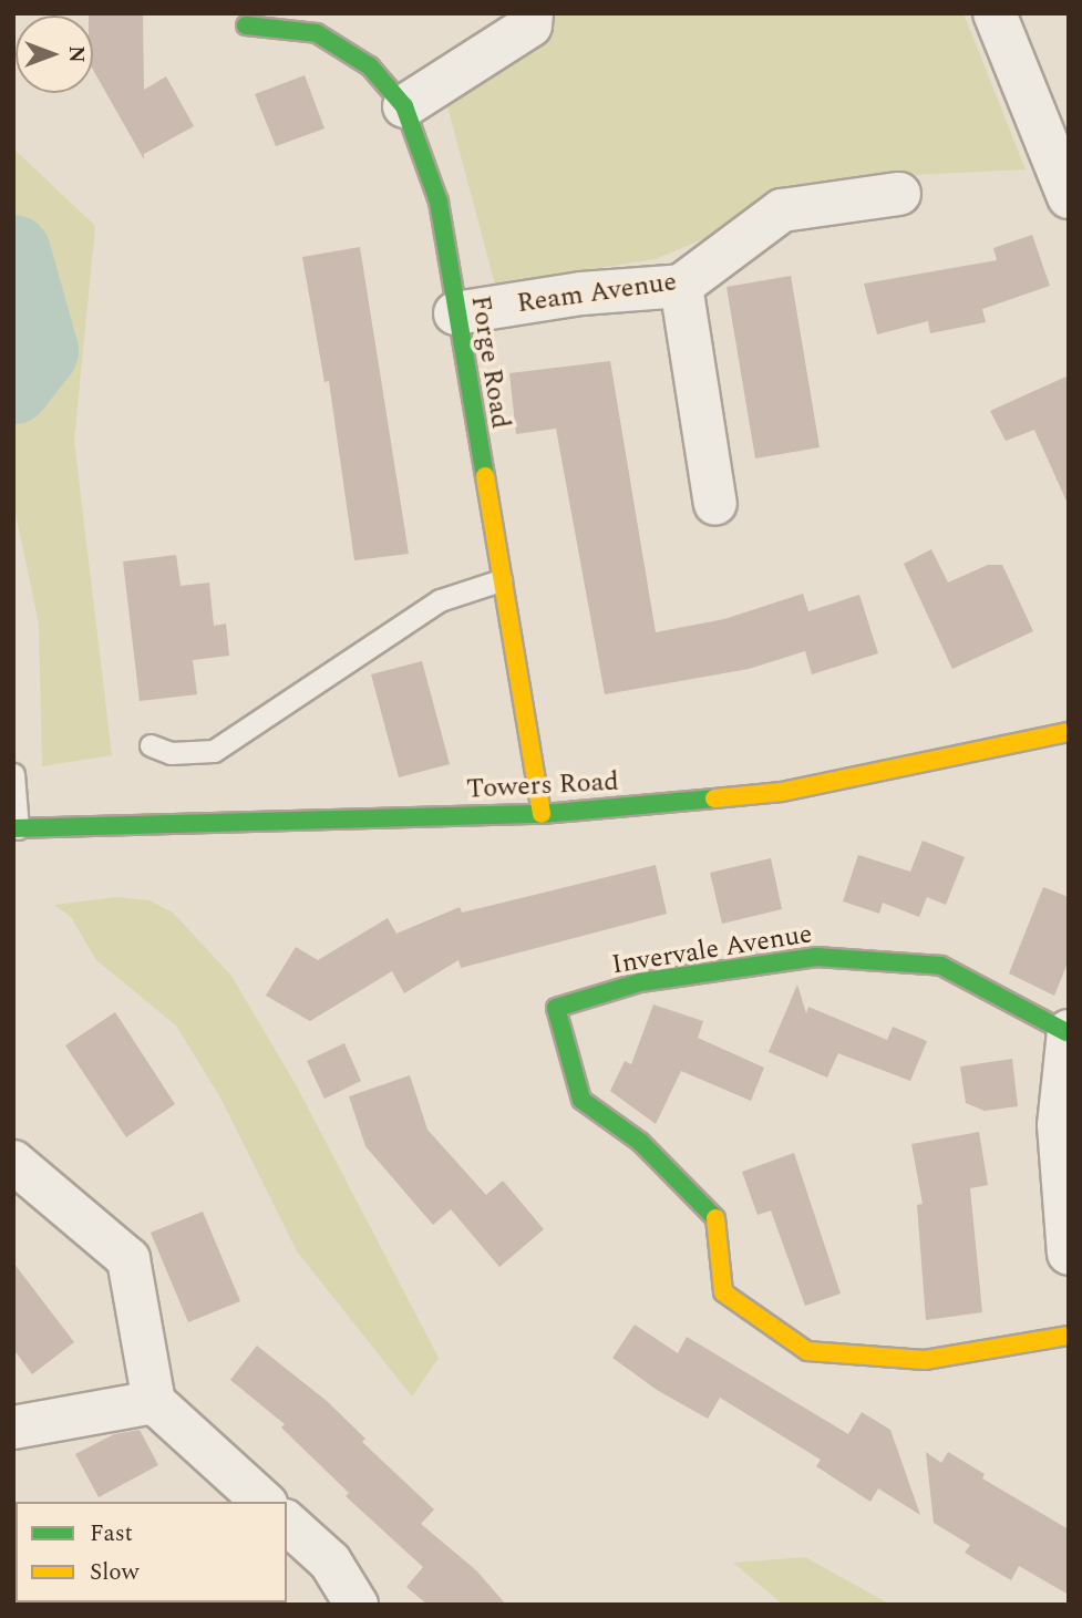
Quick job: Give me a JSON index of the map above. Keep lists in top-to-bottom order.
{
  "streets": {
    "street": [
      "Ream Avenue",
      "Forge Road",
      "Towers Road",
      "Invervale Avenue"
    ]
  },
  "crossings": [
    ["Ream Avenue", "Forge Road"],
    ["Forge Road", "Towers Road"]
  ],
  "legend": ["Fast", "Slow"],
  "north": "right"
}
